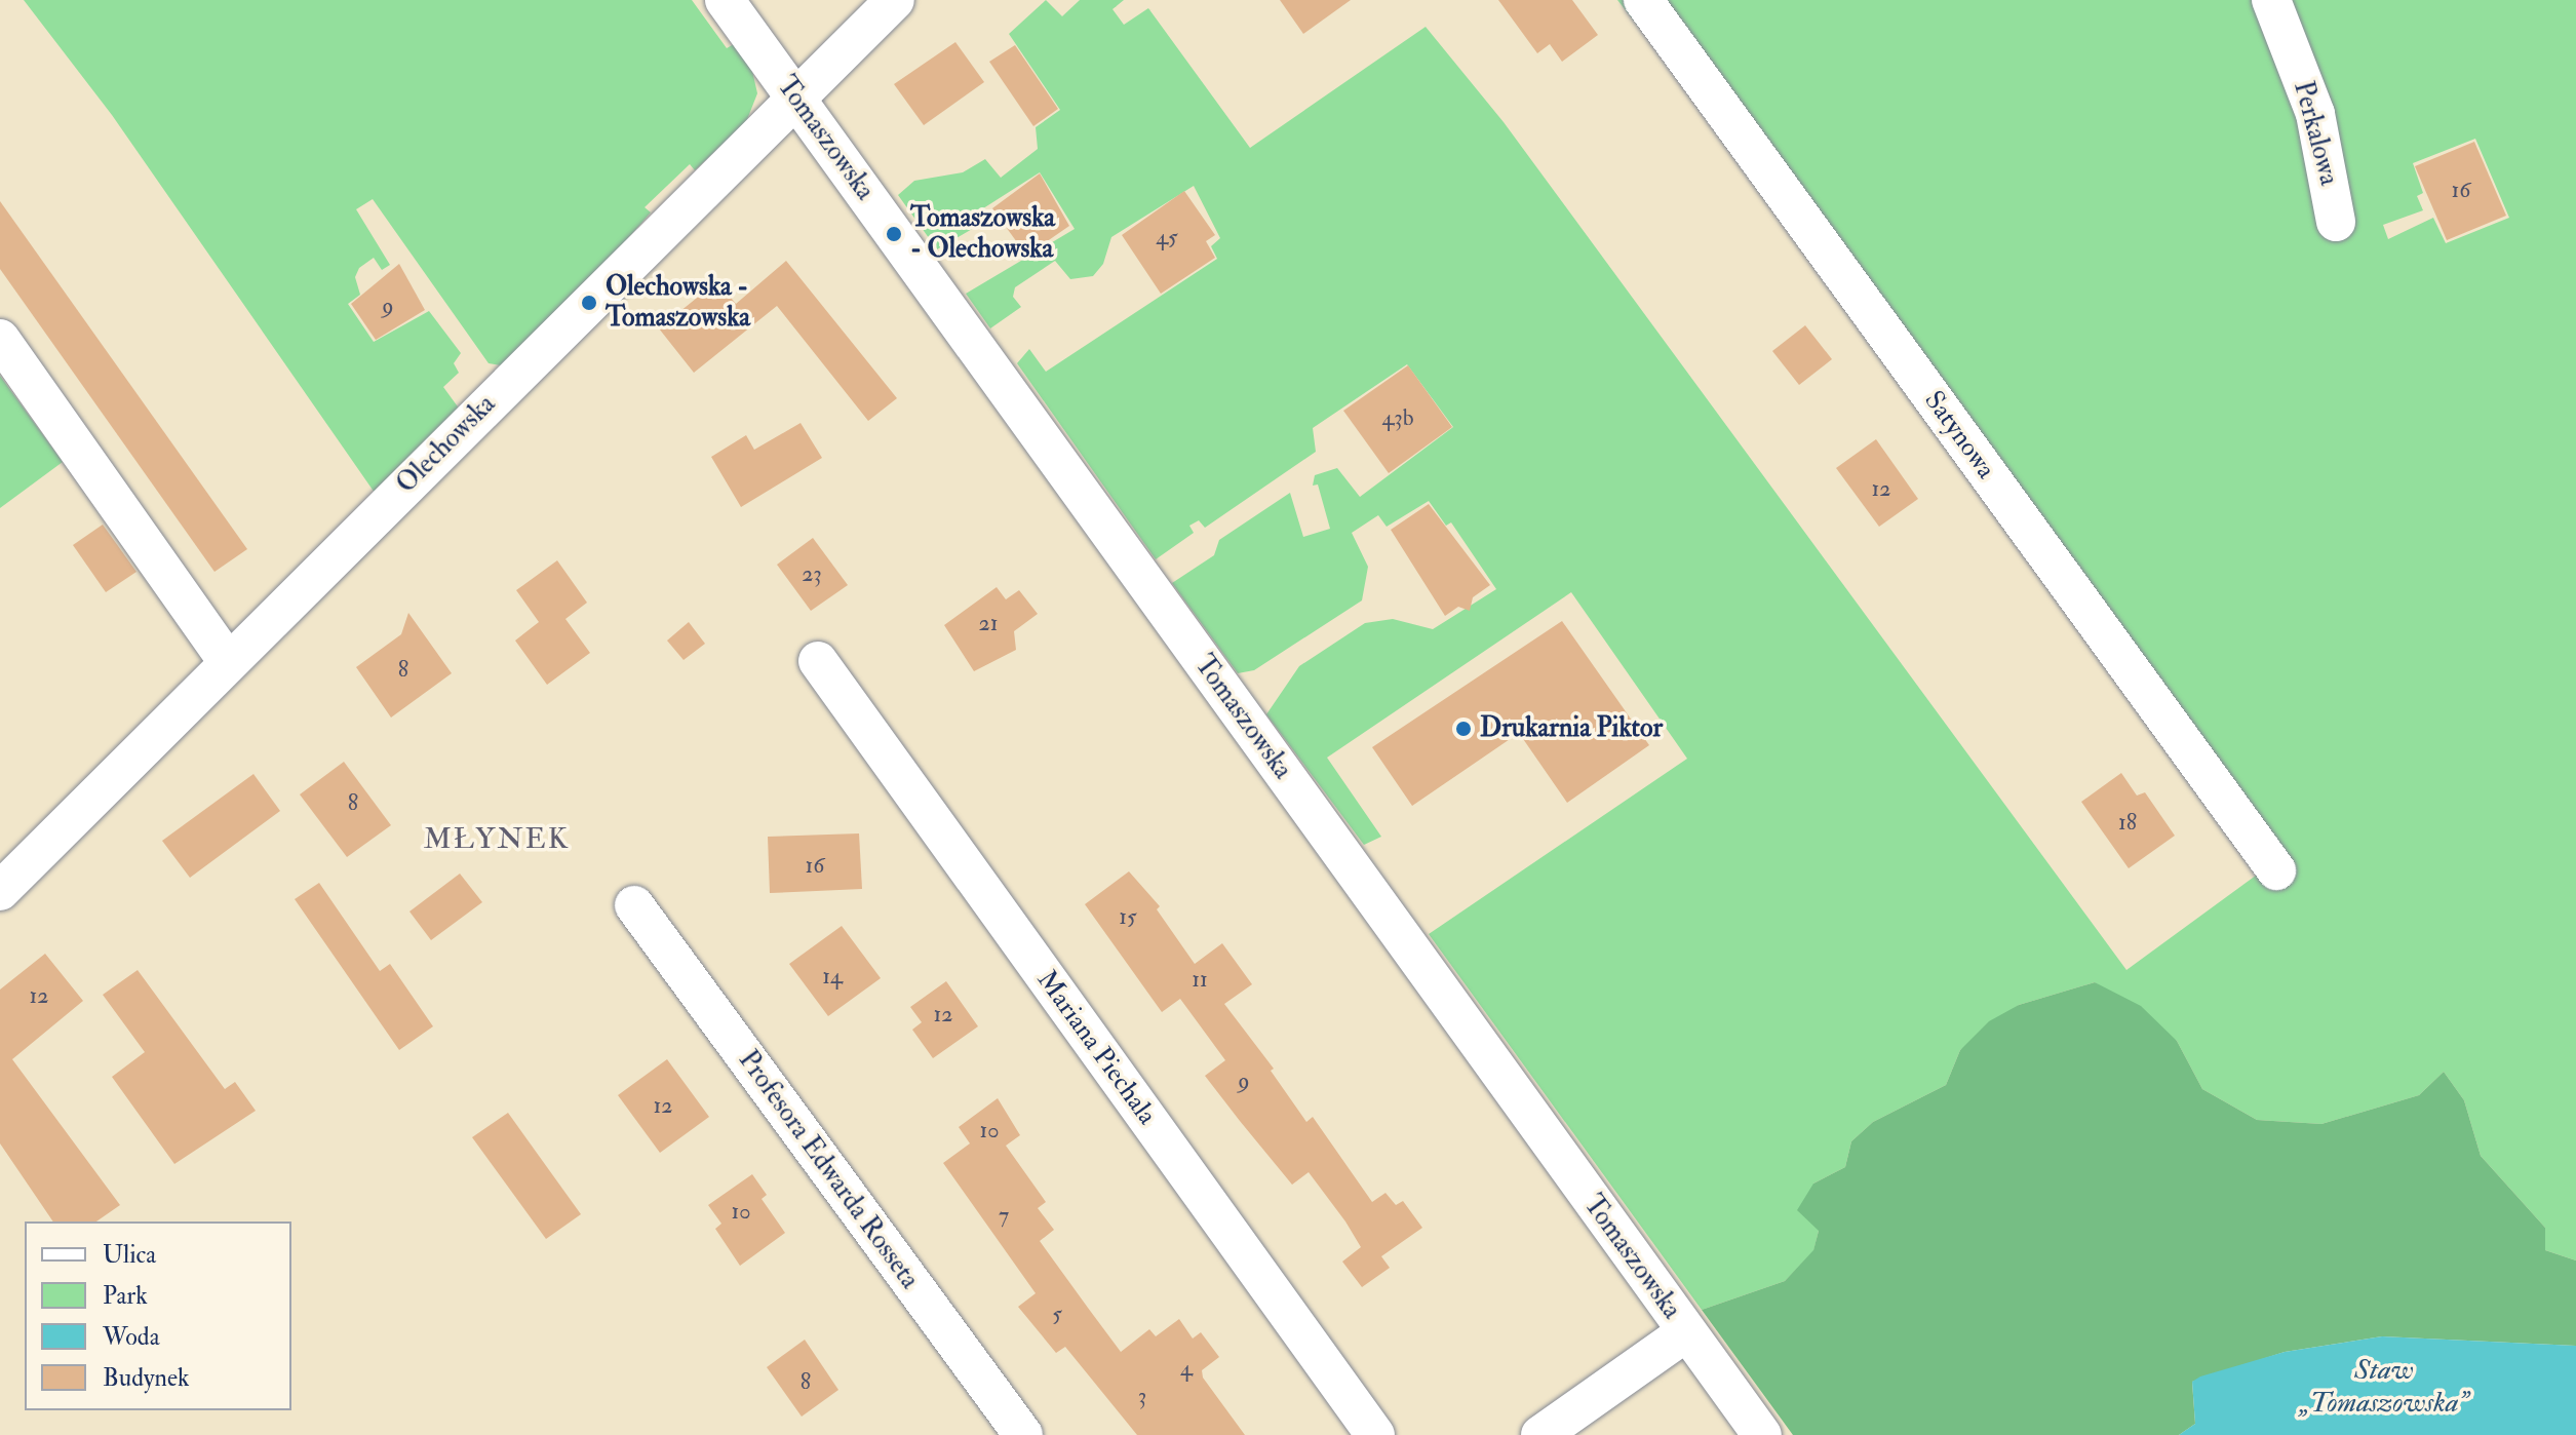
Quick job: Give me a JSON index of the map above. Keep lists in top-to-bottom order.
{
  "streets": {
    "street": [
      "Perkalowa",
      "Tomaszowska",
      "Satynowa",
      "Olechowska",
      "Mariana Piechala",
      "Profesora Edwarda Rosseta"
    ]
  },
  "crossings": [
    ["Tomaszowska", "Olechowska"]
  ],
  "districts": ["MŁYNEK"],
  "water": ["Staw „Tomaszowska”"],
  "places": ["Tomaszowska - Olechowska", "Olechowska - Tomaszowska", "Drukarnia Piktor"],
  "house_numbers": [
    "16",
    "45",
    "9",
    "43b",
    "12",
    "23",
    "21",
    "8",
    "8",
    "18",
    "16",
    "15",
    "14",
    "11",
    "12",
    "12",
    "9",
    "12",
    "10",
    "10",
    "7",
    "5",
    "4",
    "8",
    "3"
  ],
  "legend": [
    "Ulica",
    "Park",
    "Woda",
    "Budynek"
  ]
}
